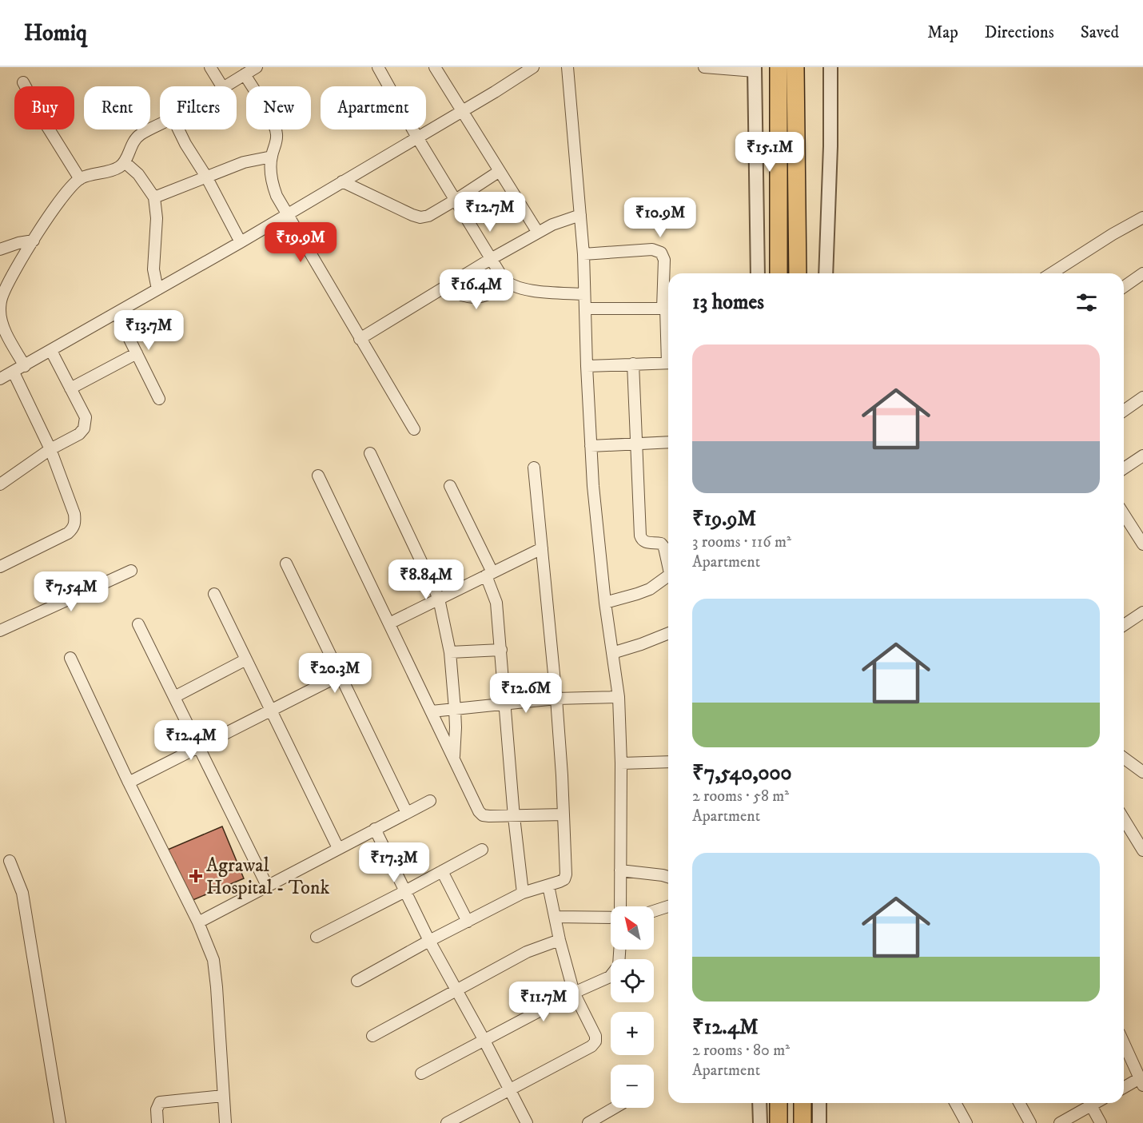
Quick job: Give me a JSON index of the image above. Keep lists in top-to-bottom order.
{
  "places": {
    "health": ["Agrawal Hospital - Tonk"]
  },
  "north": "top left",
  "page": {
    "header": "Homiq",
    "nav": ["Map", "Directions", "Saved"],
    "chip": [
      "Buy",
      "Rent",
      "Filters",
      "New",
      "Apartment"
    ],
    "price": [
      "₹15.1M",
      "₹12.7M",
      "₹10.9M",
      "₹19.9M",
      "₹16.4M",
      "₹13.7M",
      "₹8.84M",
      "₹7.54M",
      "₹20.3M",
      "₹12.6M",
      "₹12.4M",
      "₹17.3M",
      "₹11.7M"
    ],
    "heading": "13 homes",
    "list": [
      {
        "name": "₹19.9M",
        "note": "3 rooms · 116 m² · Apartment"
      },
      {
        "name": "₹7,540,000",
        "note": "2 rooms · 58 m² · Apartment"
      },
      {
        "name": "₹12.4M",
        "note": "2 rooms · 80 m² · Apartment"
      }
    ],
    "map_buttons": ["+", "−"]
  }
}
